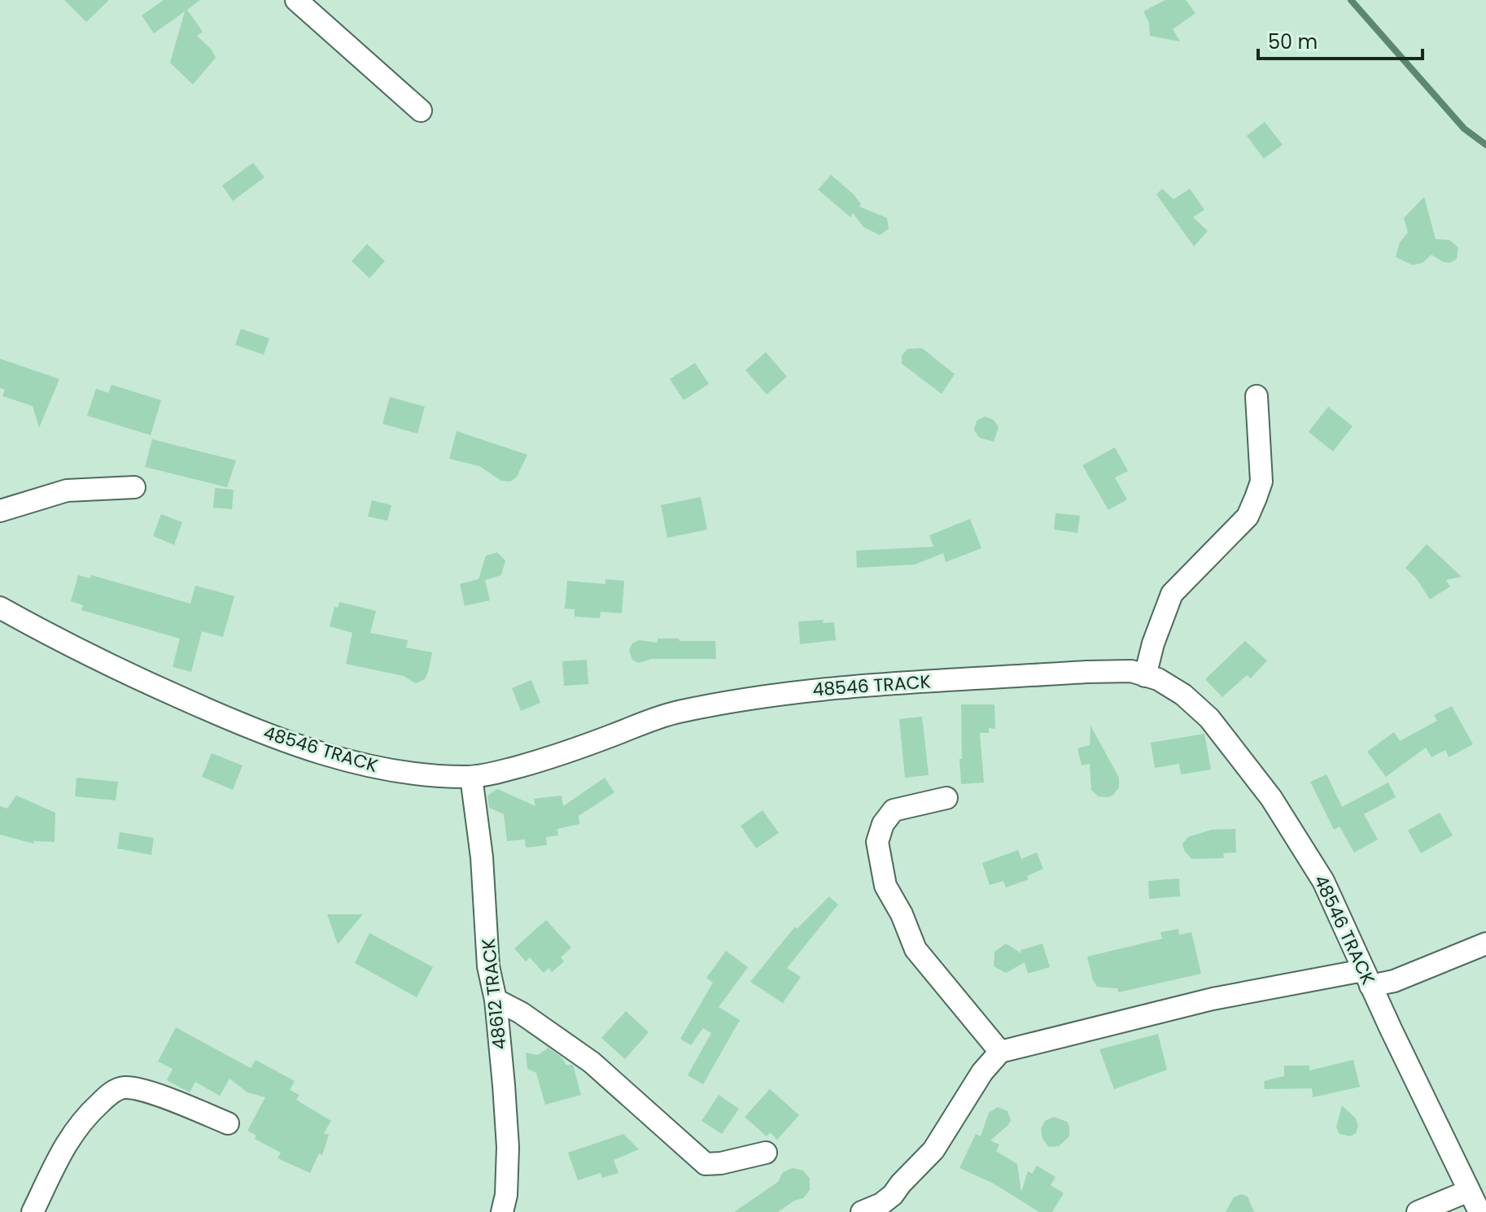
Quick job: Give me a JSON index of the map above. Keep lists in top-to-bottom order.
{
  "streets": {
    "street": ["48546 TRACK", "48612 TRACK"]
  },
  "crossings": [
    ["48546 TRACK", "48612 TRACK"]
  ],
  "scale_bar": "50 m"
}
